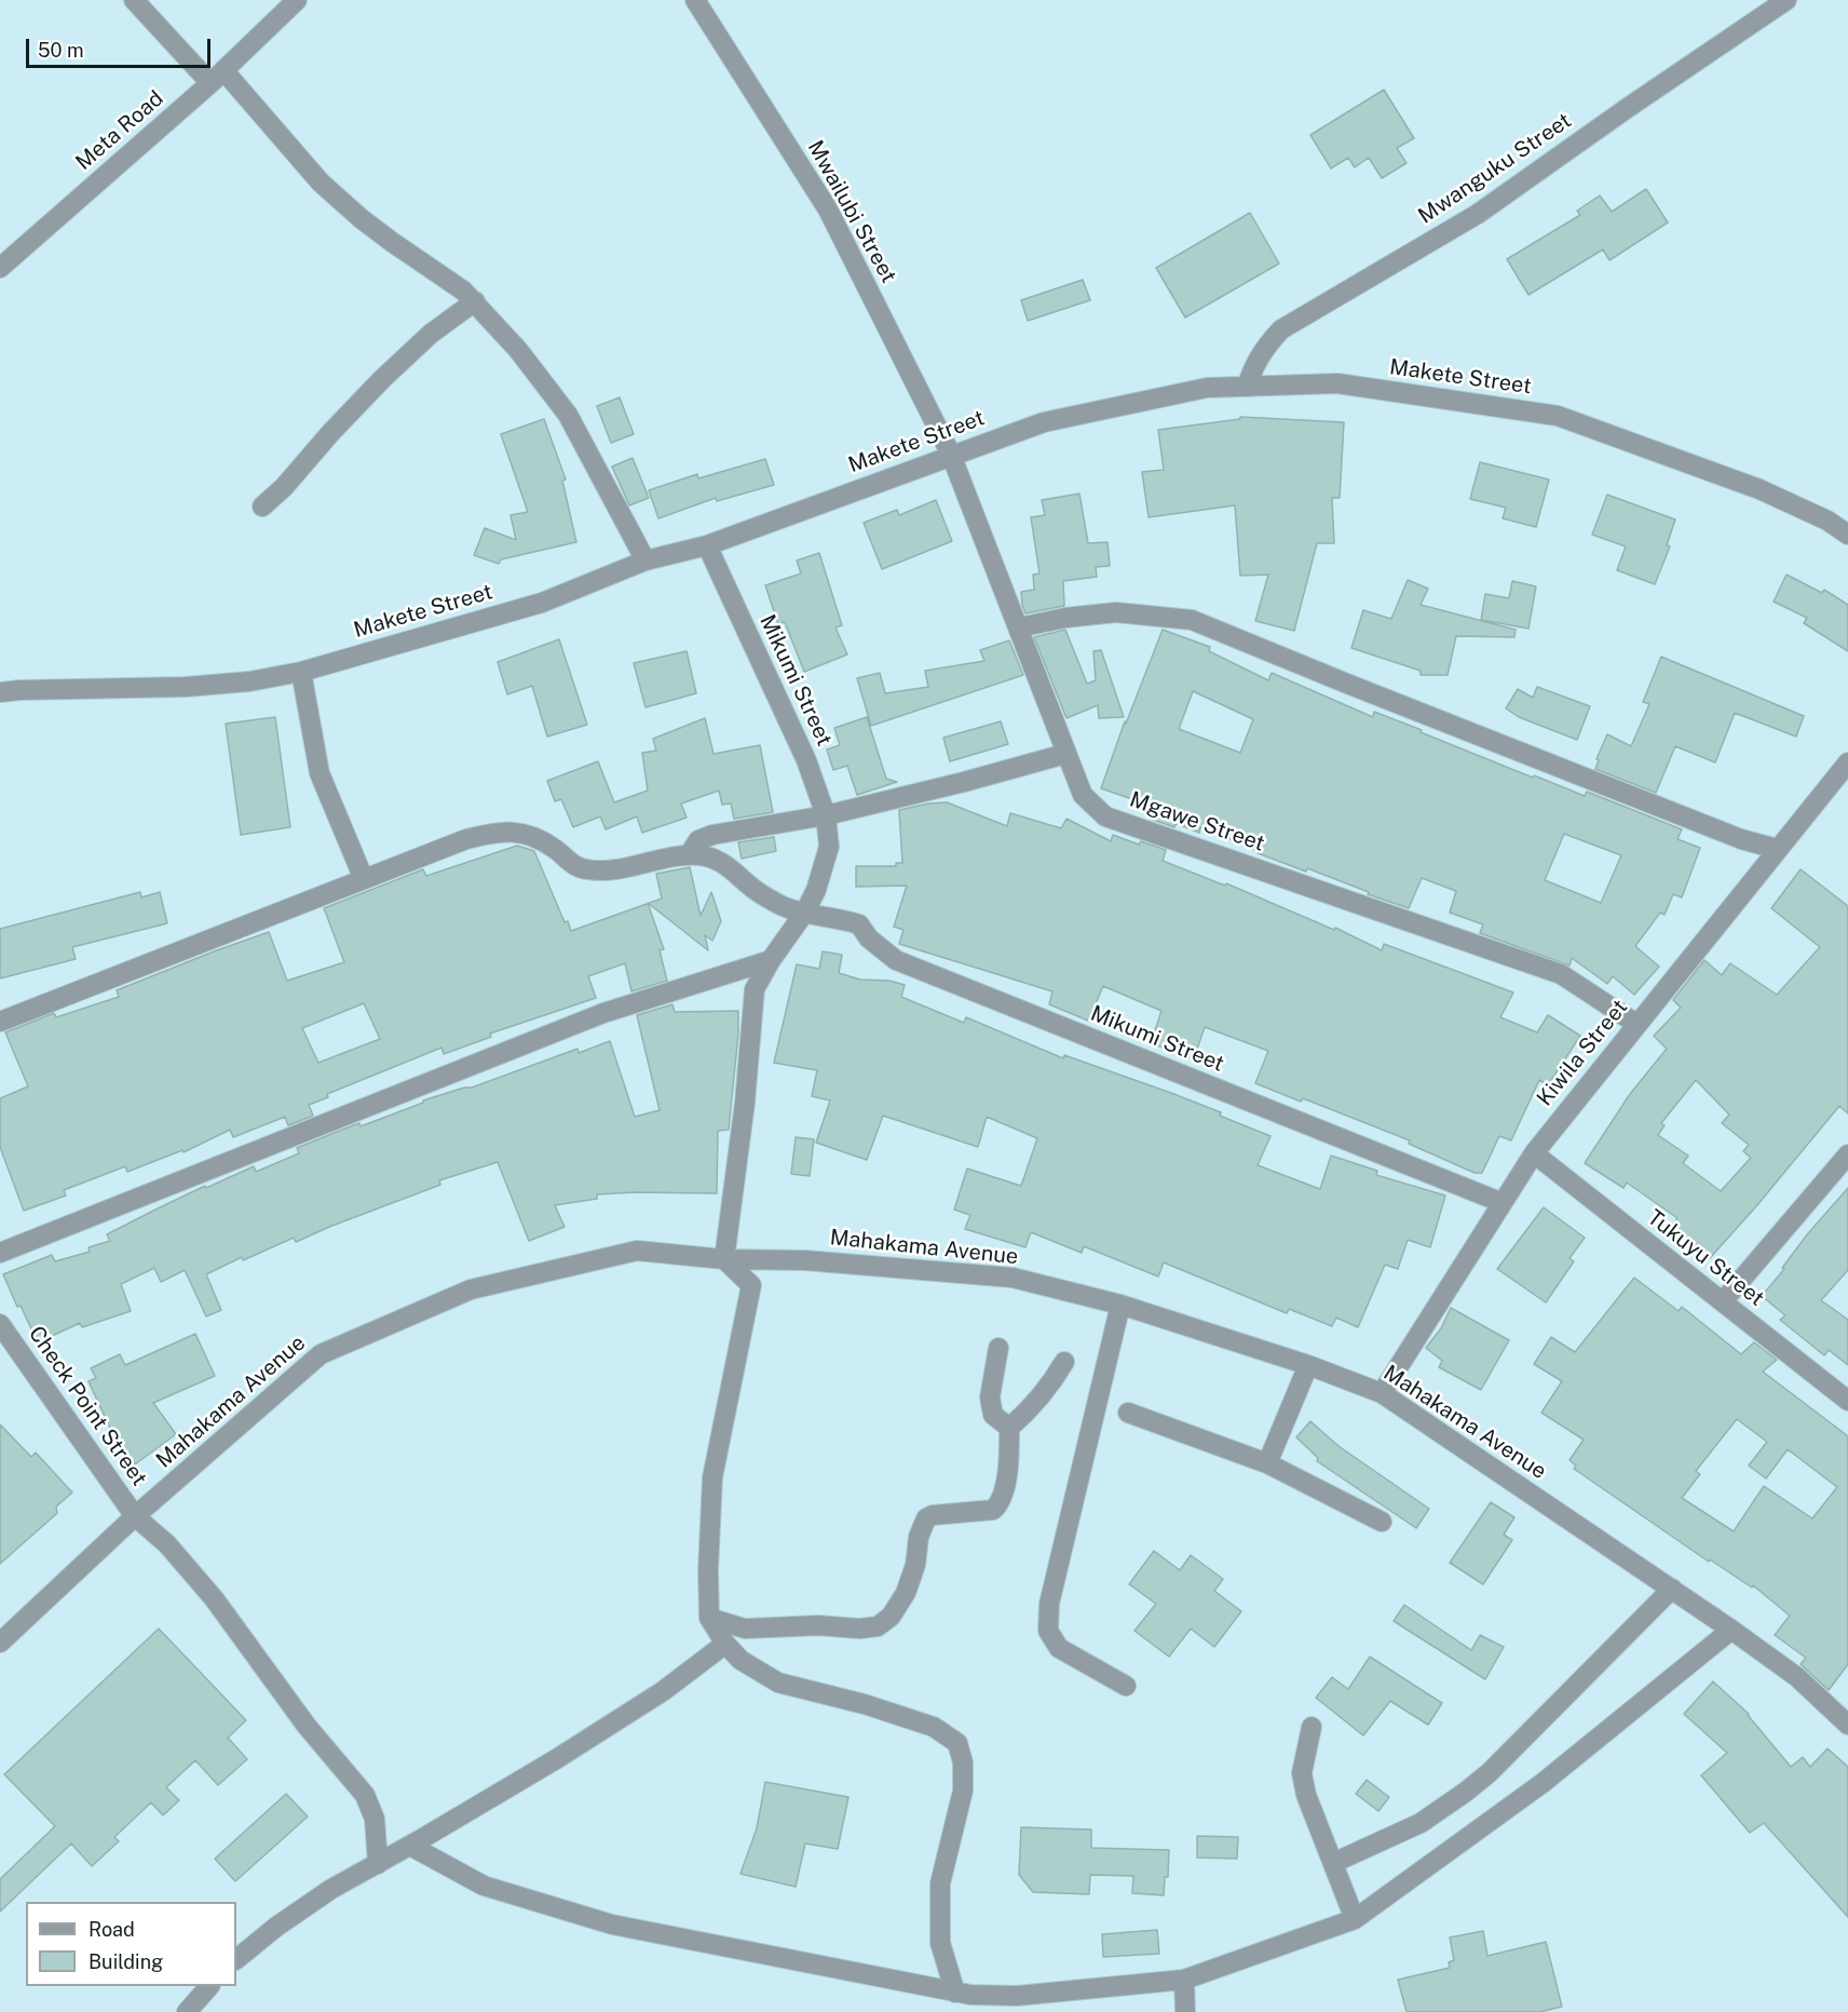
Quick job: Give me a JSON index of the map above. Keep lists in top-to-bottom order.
{
  "streets": {
    "street": [
      "Meta Road",
      "Mwanguku Street",
      "Mwailubi Street",
      "Makete Street",
      "Mikumi Street",
      "Mgawe Street",
      "Kiwila Street",
      "Mahakama Avenue",
      "Tukuyu Street",
      "Check Point Street"
    ]
  },
  "crossings": [
    ["Mwanguku Street", "Makete Street"],
    ["Mwailubi Street", "Makete Street"],
    ["Mwailubi Street", "Mgawe Street"],
    ["Makete Street", "Mikumi Street"],
    ["Makete Street", "Mgawe Street"],
    ["Mikumi Street", "Kiwila Street"],
    ["Mikumi Street", "Mahakama Avenue"],
    ["Mgawe Street", "Kiwila Street"],
    ["Kiwila Street", "Mahakama Avenue"],
    ["Kiwila Street", "Tukuyu Street"],
    ["Mahakama Avenue", "Check Point Street"]
  ],
  "legend": ["Road", "Building"],
  "scale_bar": "50 m"
}
